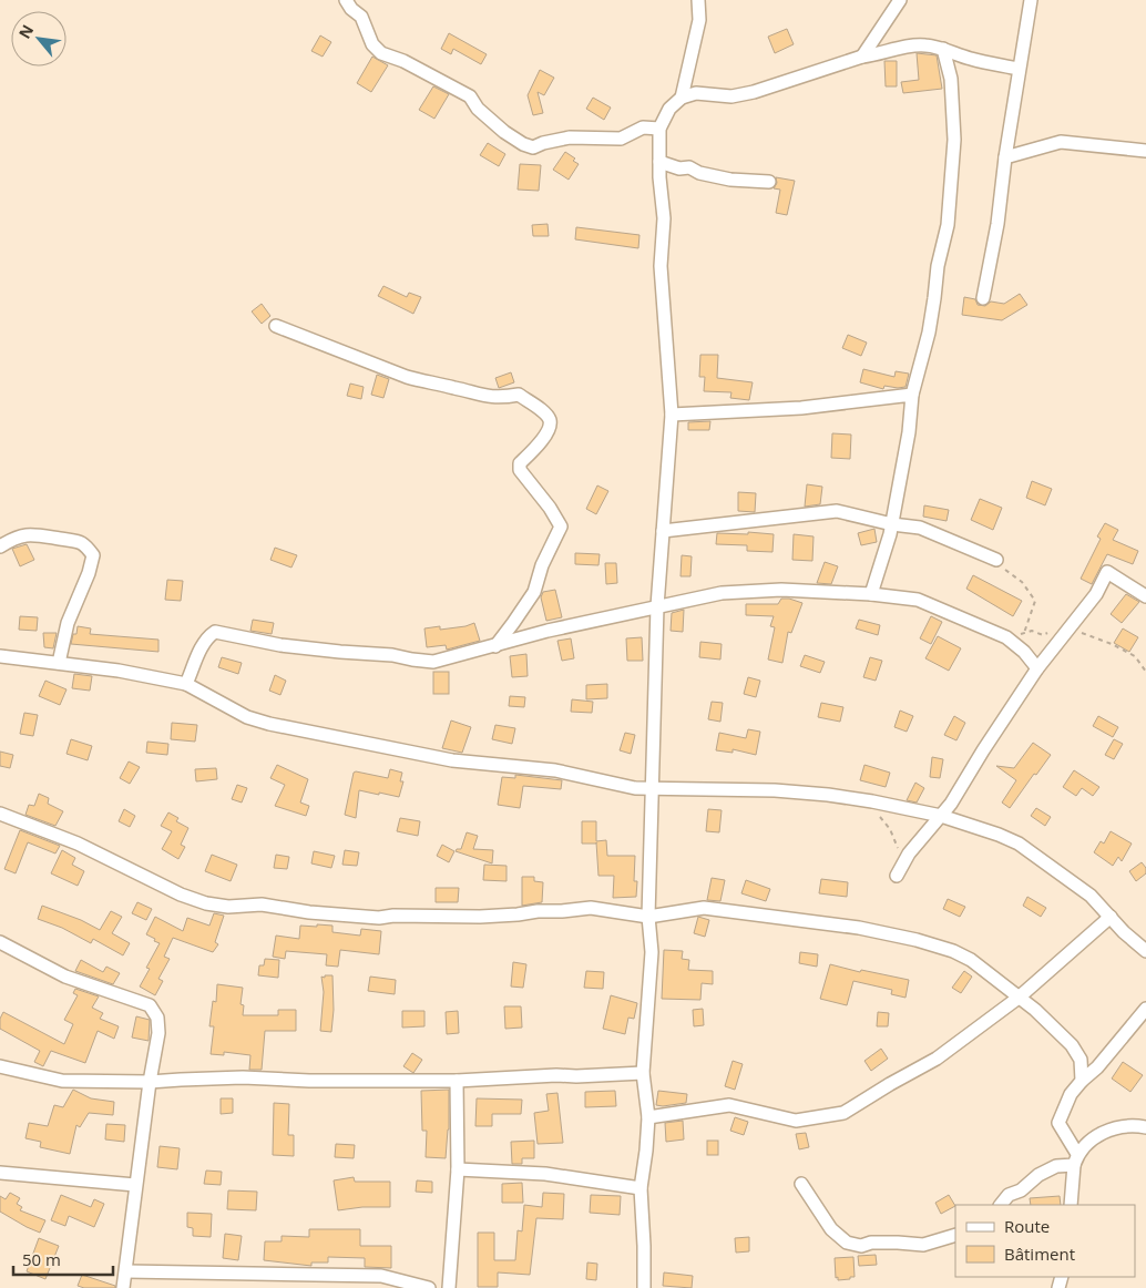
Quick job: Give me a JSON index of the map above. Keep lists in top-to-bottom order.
{
  "legend": ["Route", "Bâtiment"],
  "scale_bar": "50 m",
  "north": "top left"
}
